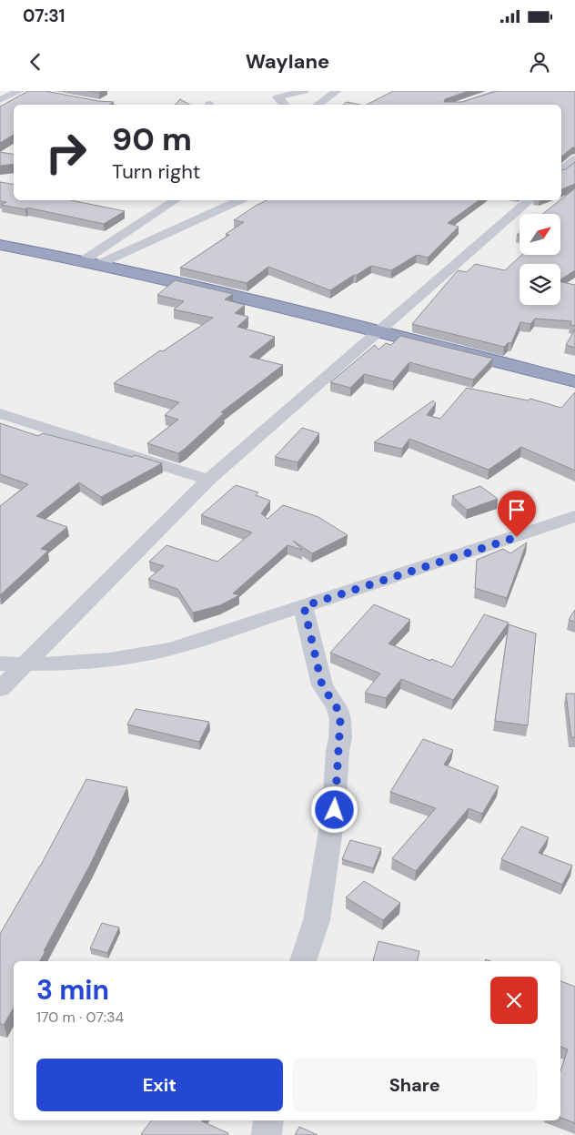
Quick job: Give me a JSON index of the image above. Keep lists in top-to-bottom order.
{
  "north": "top right",
  "page": {
    "status": "07:31",
    "header": "Waylane",
    "turn": ["90 m", "Turn right"],
    "heading": ["3 min", "170 m · 07:34"],
    "buttons": ["Exit", "Share"]
  }
}
